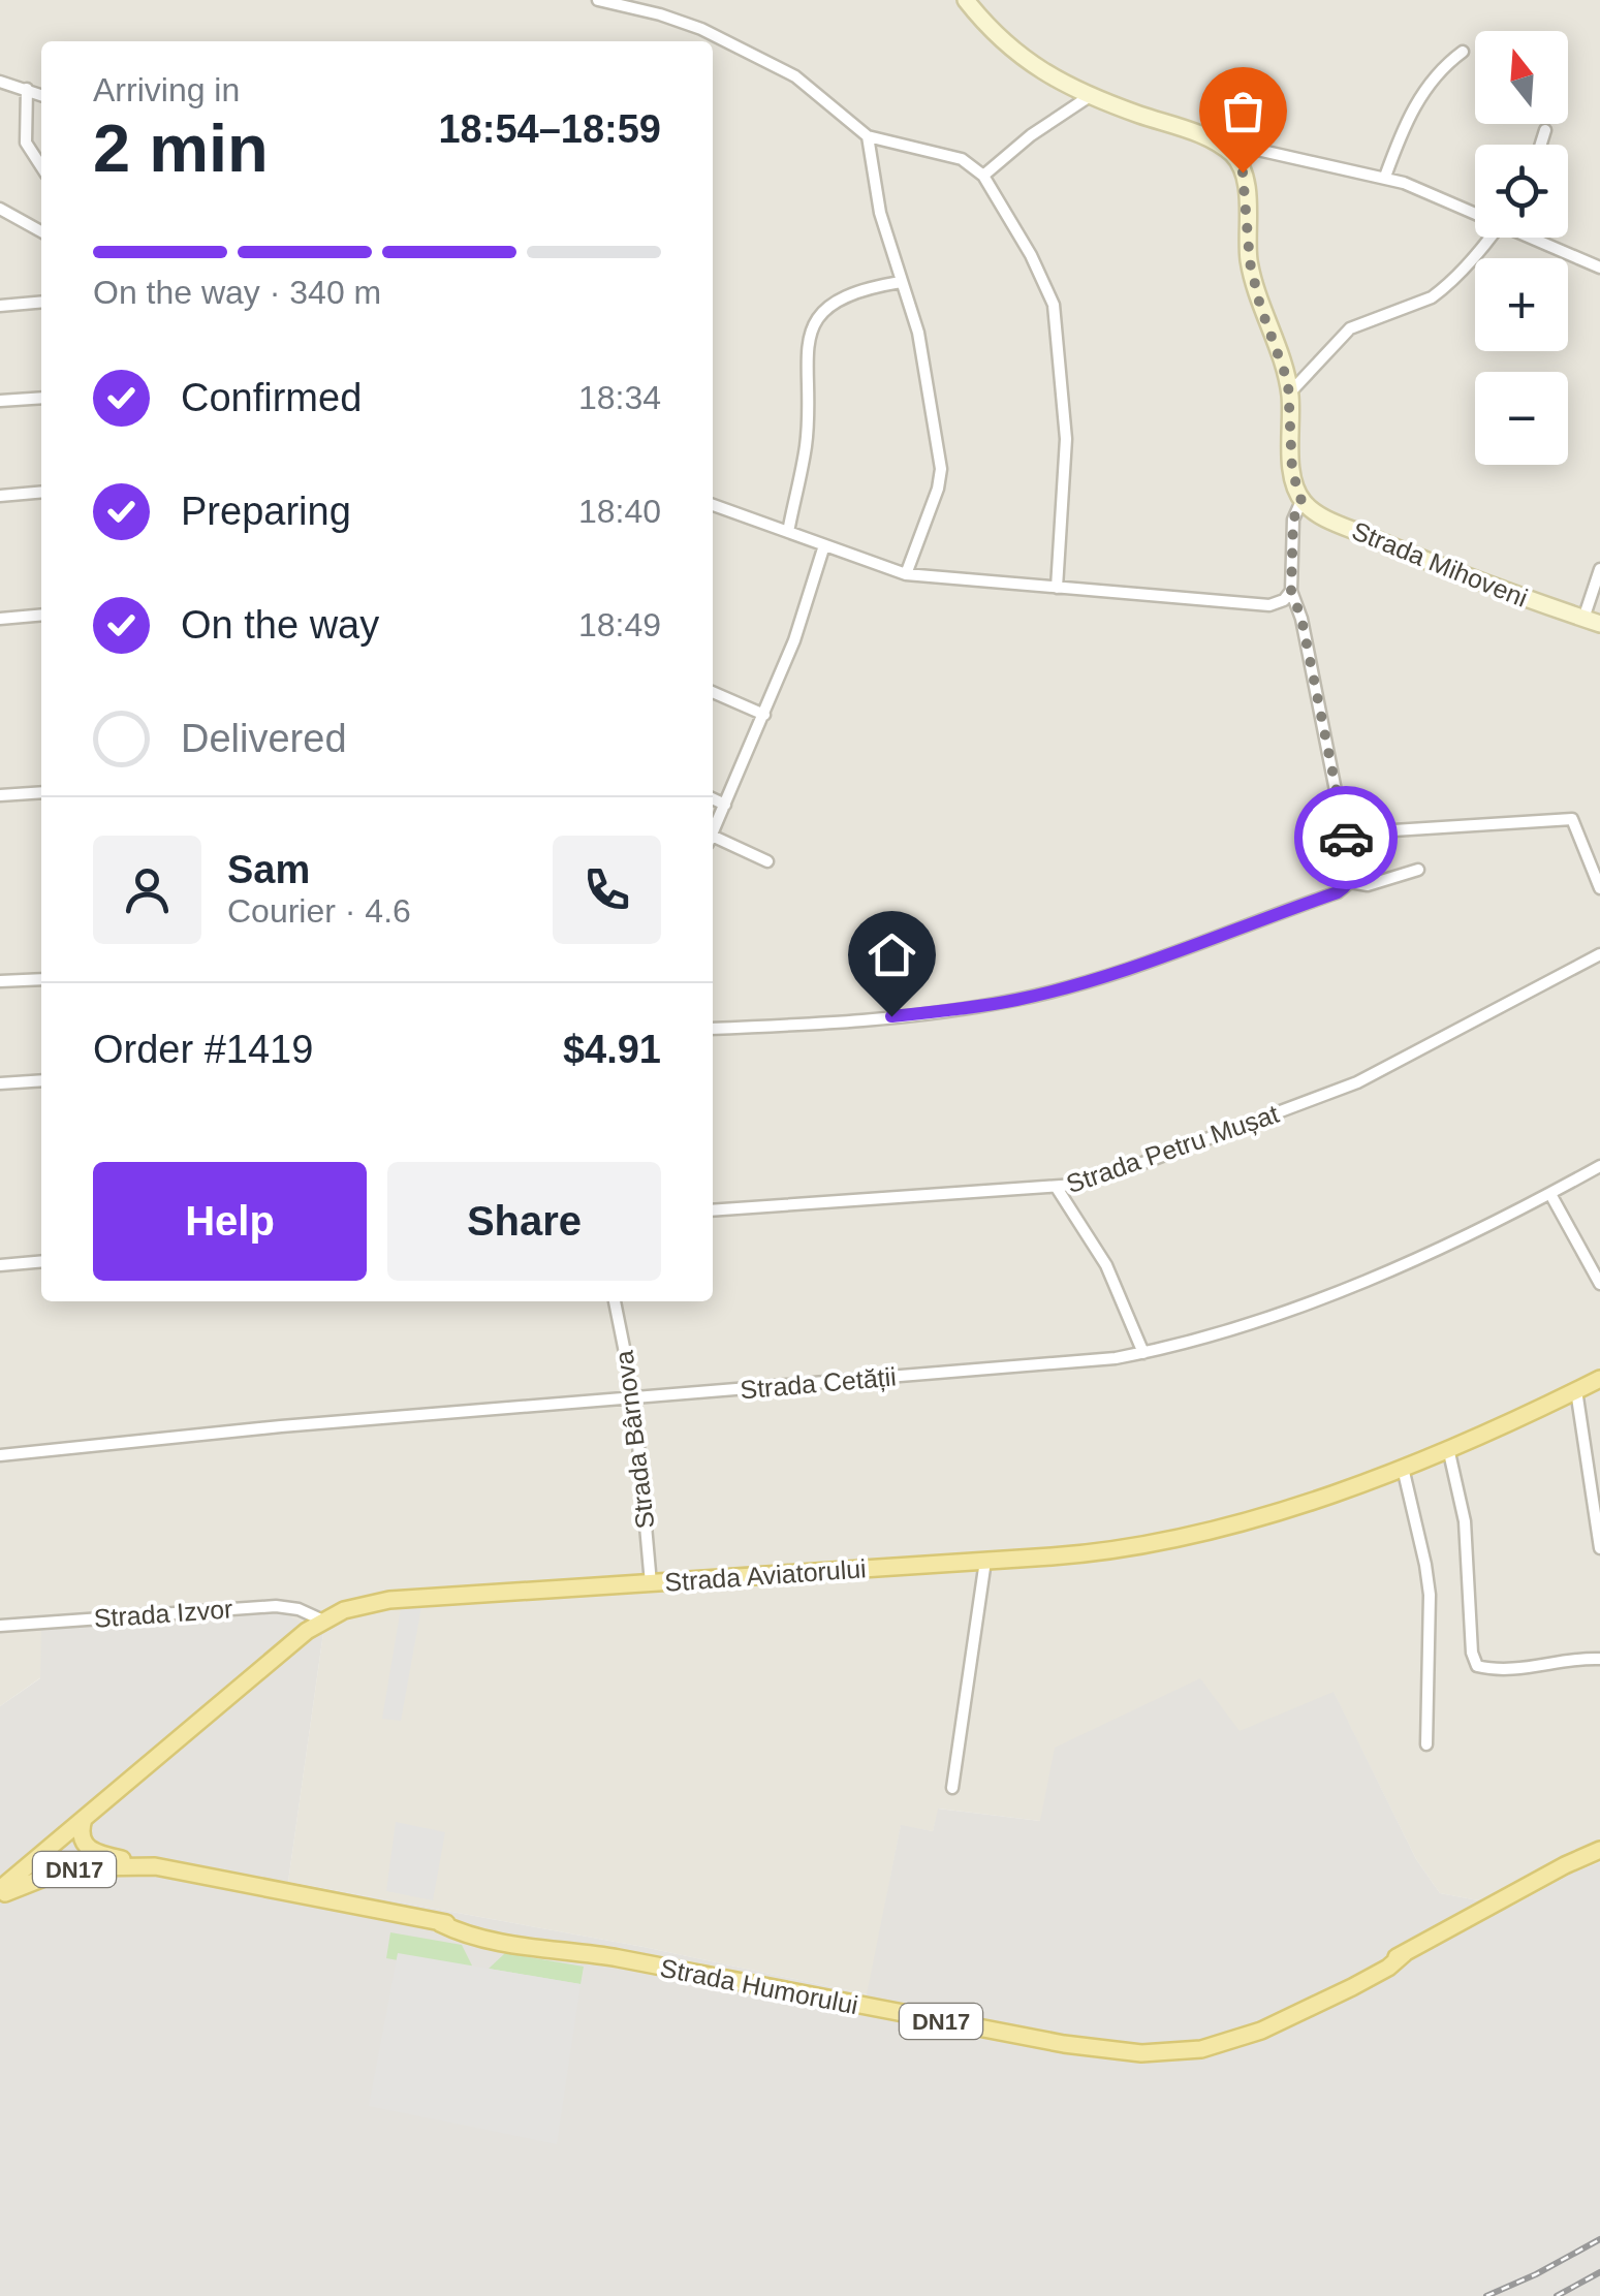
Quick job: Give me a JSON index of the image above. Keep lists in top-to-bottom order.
{
  "streets": {
    "main road": [
      "Strada Mihoveni",
      "Strada Aviatorului",
      "DN17",
      "Strada Humorului"
    ],
    "street": [
      "Strada Petru Mușat",
      "Strada Cetății",
      "Strada Bârnova",
      "Strada Izvor"
    ]
  },
  "crossings": [
    ["Strada Cetății", "Strada Bârnova"],
    ["Strada Bârnova", "Strada Aviatorului"],
    ["Strada Aviatorului", "Strada Izvor"],
    ["Strada Aviatorului", "Strada Humorului"]
  ],
  "north": "top",
  "page": {
    "map_buttons": ["+", "−"],
    "heading": ["2 min", "Arriving in", "18:54–18:59"],
    "panel": [
      "Sam",
      "Courier · 4.6",
      "Order #1419",
      "$4.91"
    ],
    "bar": "On the way · 340 m",
    "list": [
      ["Confirmed", "18:34"],
      ["Preparing", "18:40"],
      ["On the way", "18:49"],
      "Delivered"
    ],
    "buttons": ["Help", "Share"]
  }
}
